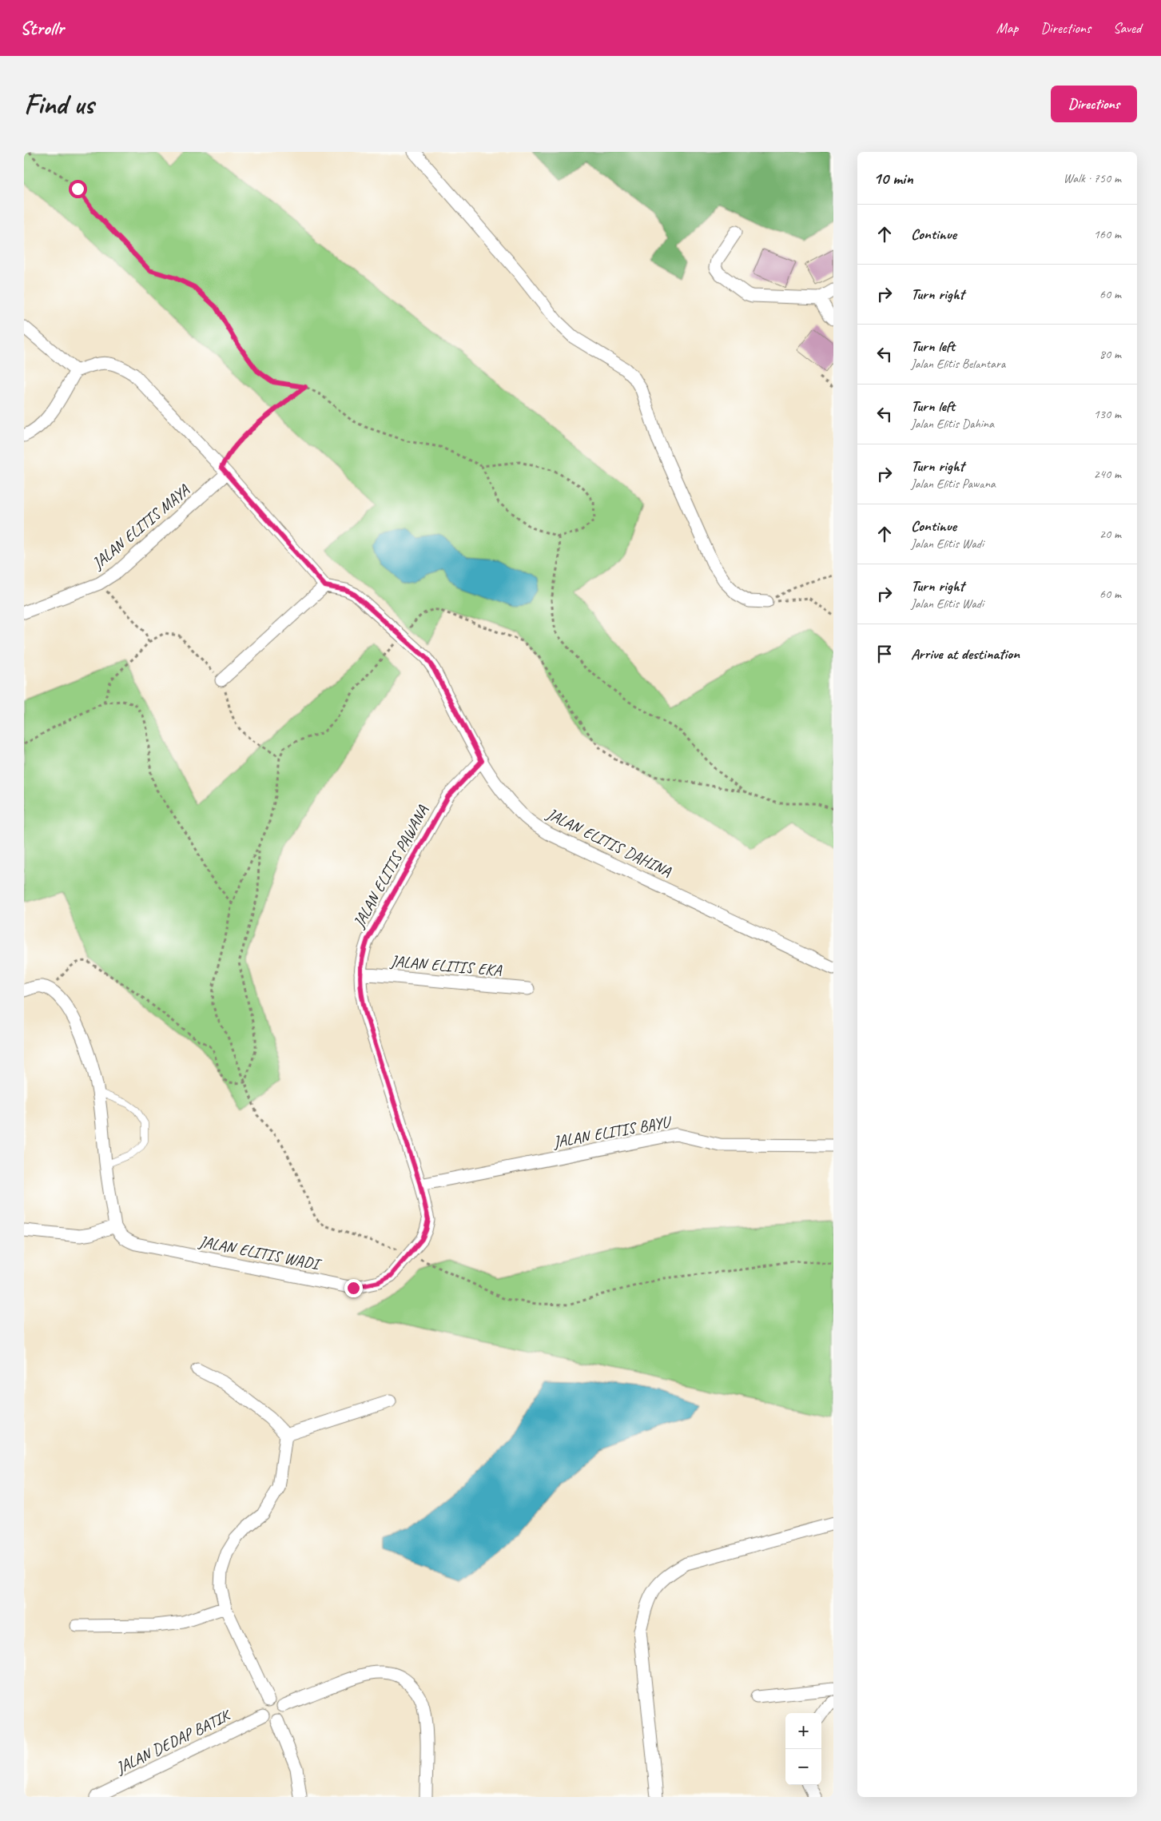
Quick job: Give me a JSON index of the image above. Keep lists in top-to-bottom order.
{
  "streets": {
    "street": [
      "JALAN ELITIS MAYA",
      "JALAN ELITIS DAHINA",
      "JALAN ELITIS PAWANA",
      "JALAN ELITIS EKA",
      "JALAN ELITIS BAYU",
      "JALAN ELITIS WADI",
      "JALAN DEDAP BATIK"
    ]
  },
  "crossings": [
    ["JALAN ELITIS DAHINA", "JALAN ELITIS PAWANA"],
    ["JALAN ELITIS PAWANA", "JALAN ELITIS EKA"],
    ["JALAN ELITIS PAWANA", "JALAN ELITIS BAYU"],
    ["JALAN ELITIS PAWANA", "JALAN ELITIS WADI"],
    ["JALAN ELITIS BAYU", "JALAN ELITIS WADI"]
  ],
  "page": {
    "header": "Strollr",
    "nav": ["Map", "Directions", "Saved"],
    "buttons": "Directions",
    "title": "Find us",
    "heading": ["10 min", "Walk · 750 m"],
    "list": [
      ["Continue", "160 m"],
      ["Turn right", "60 m"],
      ["Turn left", "Jalan Elitis Belantara", "80 m"],
      ["Turn left", "Jalan Elitis Dahina", "130 m"],
      ["Turn right", "Jalan Elitis Pawana", "240 m"],
      ["Continue", "Jalan Elitis Wadi", "20 m"],
      ["Turn right", "Jalan Elitis Wadi", "60 m"],
      "Arrive at destination"
    ],
    "map_buttons": ["+", "−"]
  }
}
